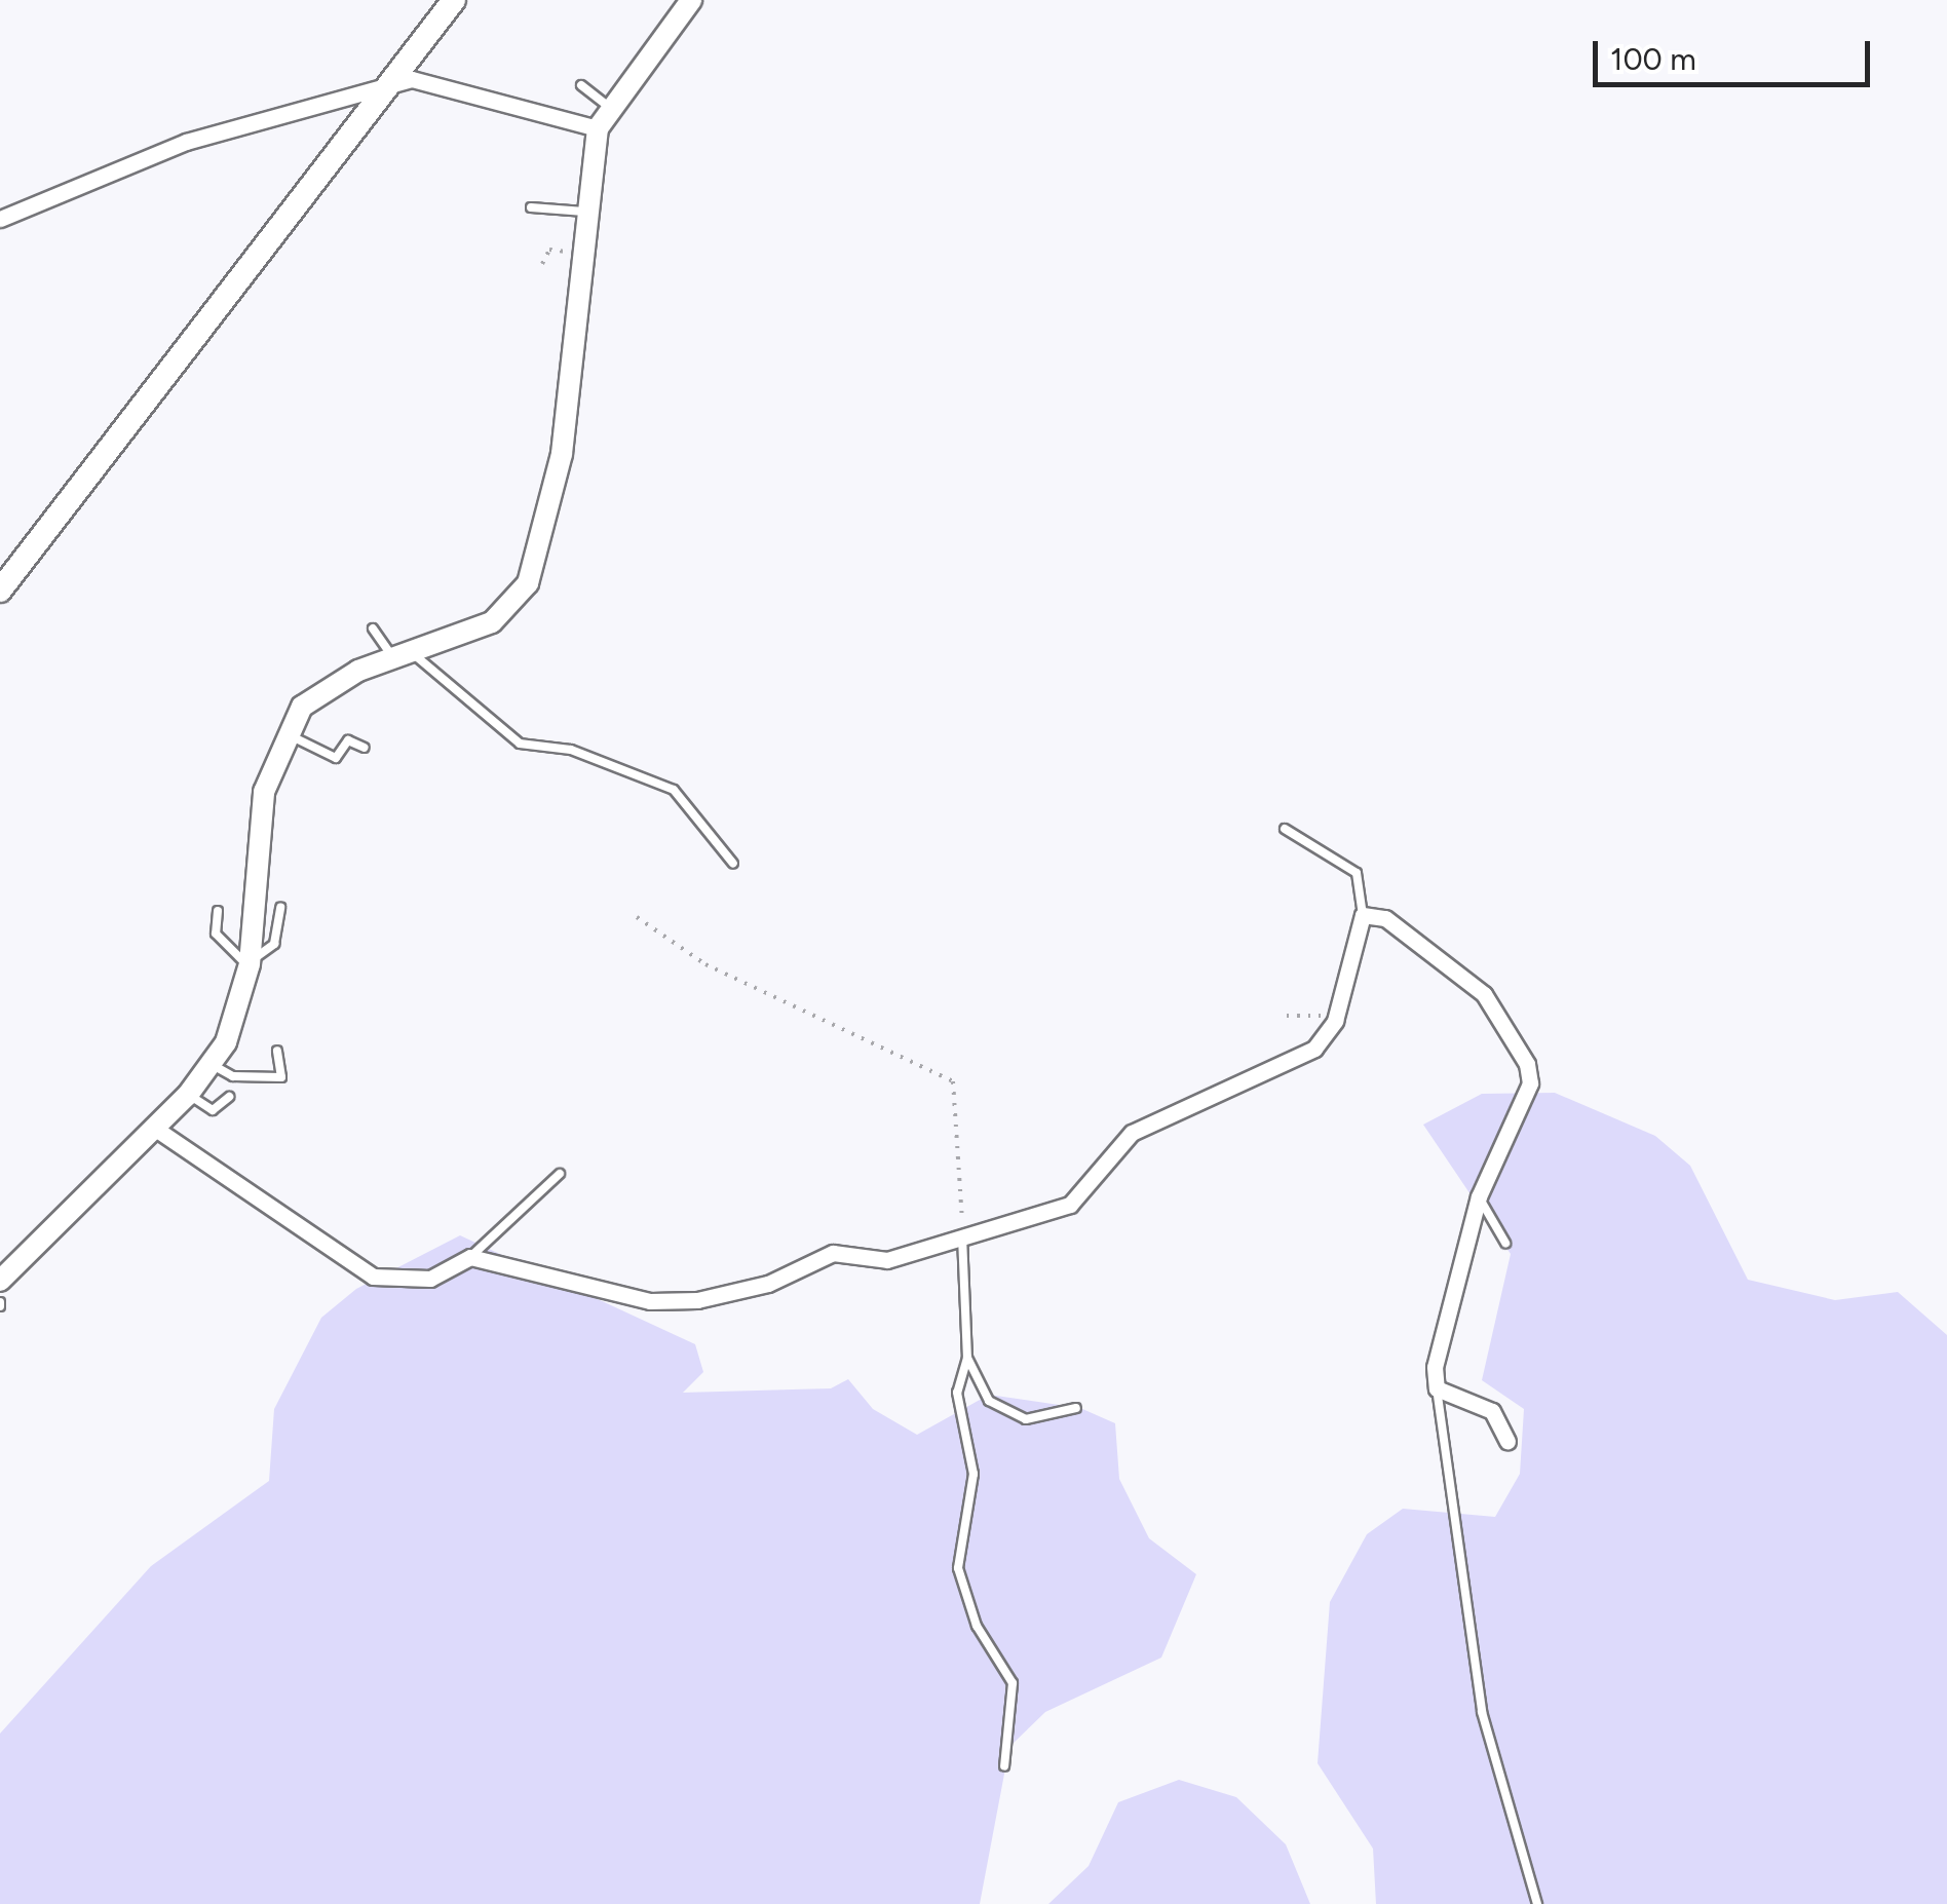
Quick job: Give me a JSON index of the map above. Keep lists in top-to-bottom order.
{
  "scale_bar": "100 m"
}
